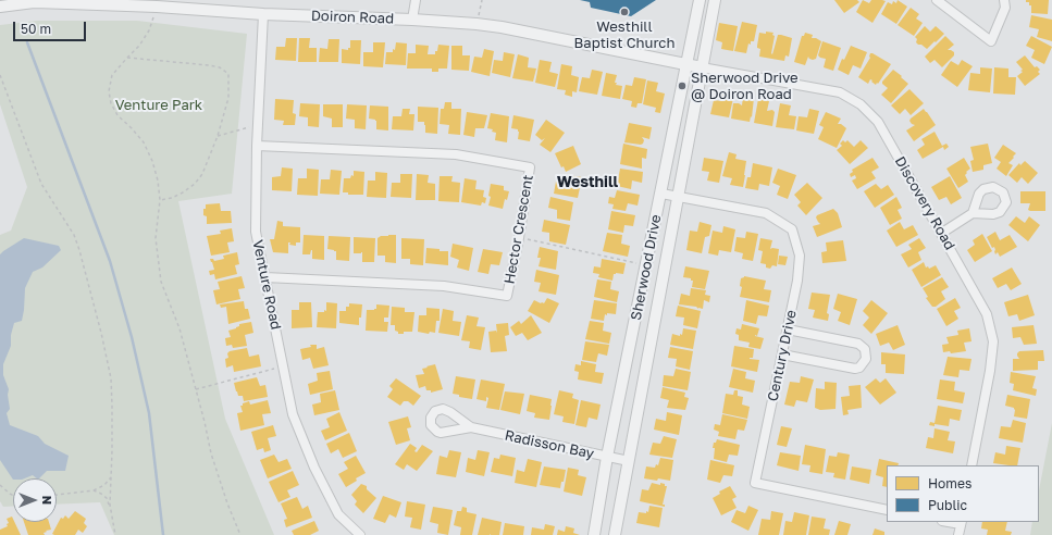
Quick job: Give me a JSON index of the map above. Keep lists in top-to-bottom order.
{
  "streets": {
    "street": [
      "Doiron Road",
      "Discovery Road",
      "Hector Crescent",
      "Sherwood Drive",
      "Venture Road",
      "Century Drive",
      "Radisson Bay"
    ]
  },
  "crossings": [
    ["Doiron Road", "Discovery Road"],
    ["Doiron Road", "Sherwood Drive"],
    ["Doiron Road", "Venture Road"],
    ["Discovery Road", "Sherwood Drive"],
    ["Hector Crescent", "Venture Road"],
    ["Sherwood Drive", "Century Drive"],
    ["Sherwood Drive", "Radisson Bay"]
  ],
  "districts": ["Westhill"],
  "parks": ["Venture Park"],
  "places": ["Westhill Baptist Church", "Sherwood Drive @ Doiron Road"],
  "legend": ["Homes", "Public"],
  "scale_bar": "50 m",
  "north": "right"
}
